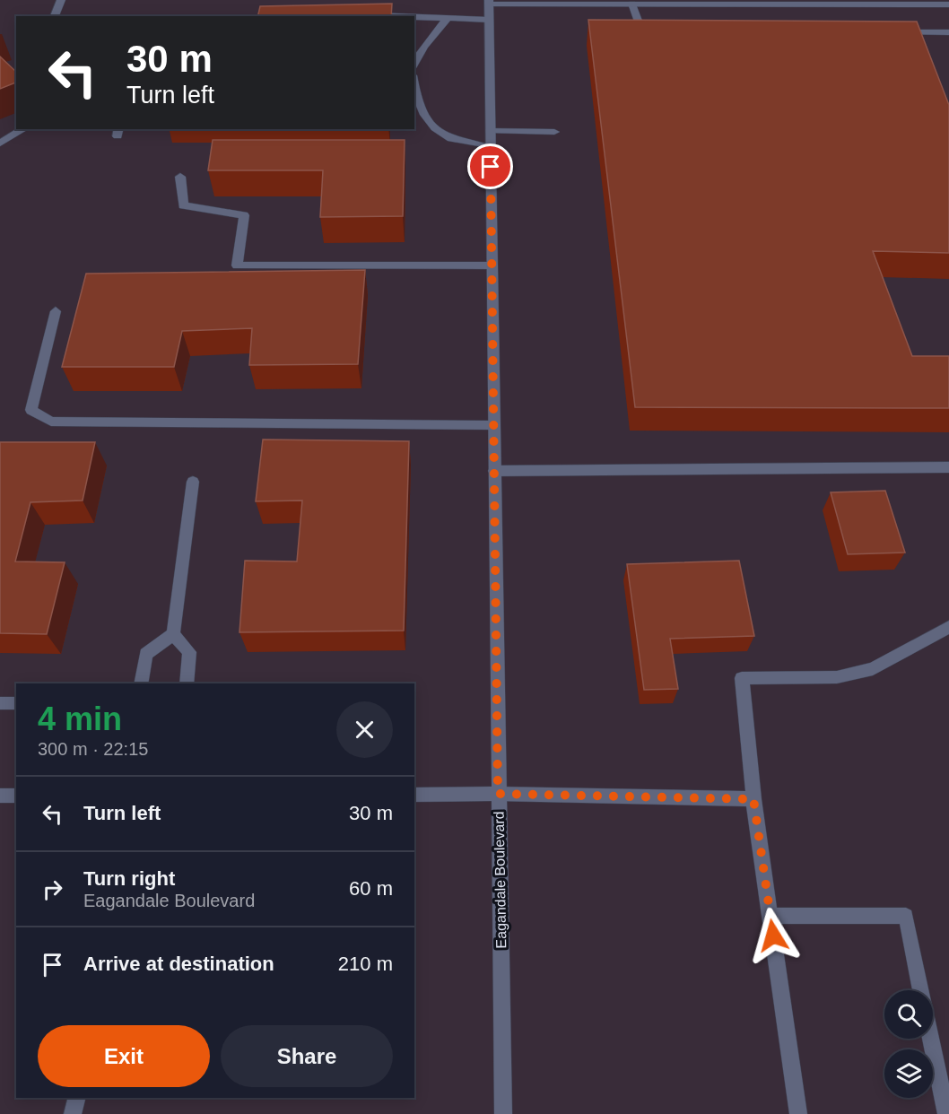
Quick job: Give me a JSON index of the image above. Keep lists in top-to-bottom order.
{
  "streets": {
    "street": ["Eagandale Boulevard"]
  },
  "page": {
    "turn": ["30 m", "Turn left"],
    "heading": ["4 min", "300 m · 22:15"],
    "list": [
      {
        "name": "Turn left",
        "value": "30 m"
      },
      {
        "name": "Turn right",
        "note": "Eagandale Boulevard",
        "value": "60 m"
      },
      {
        "name": "Arrive at destination",
        "value": "210 m"
      }
    ],
    "buttons": ["Exit", "Share"]
  }
}
